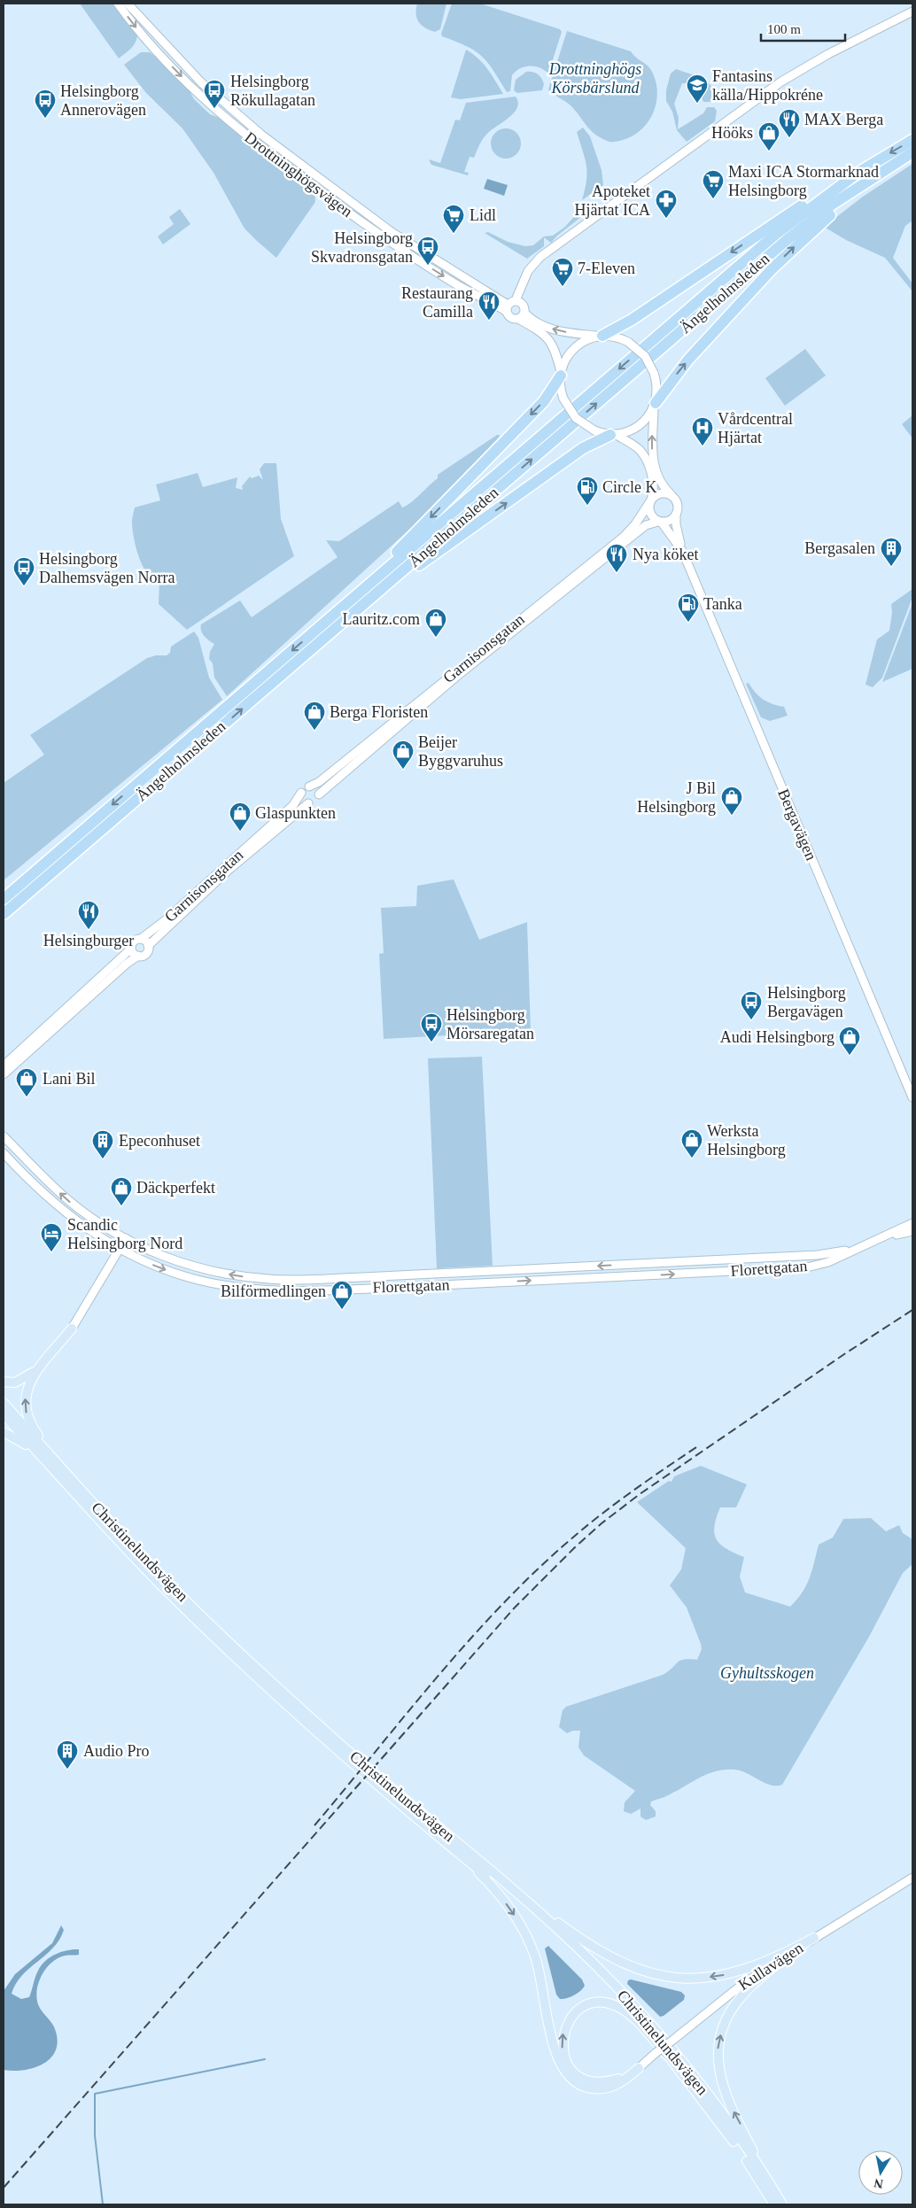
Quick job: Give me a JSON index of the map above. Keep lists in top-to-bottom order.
{
  "streets": {
    "highway": ["Ängelholmsleden"],
    "main road": ["Christinelundsvägen"],
    "street": [
      "Drottninghögsvägen",
      "Garnisonsgatan",
      "Bergavägen",
      "Florettgatan",
      "Kullavägen"
    ]
  },
  "crossings": [
    ["Garnisonsgatan", "Bergavägen"]
  ],
  "parks": ["Drottninghögs Körsbärslund", "Gyhultsskogen"],
  "places": {
    "school or university": ["Fantasins källa/Hippokréne"],
    "bus stop": [
      "Helsingborg Rökullagatan",
      "Helsingborg Annerovägen",
      "Helsingborg Skvadronsgatan",
      "Helsingborg Dalhemsvägen Norra",
      "Helsingborg Bergavägen",
      "Helsingborg Mörsaregatan"
    ],
    "restaurant": [
      "MAX Berga",
      "Restaurang Camilla",
      "Nya köket",
      "Helsingburger"
    ],
    "shop": [
      "Hööks",
      "Lauritz.com",
      "Berga Floristen",
      "Beijer Byggvaruhus",
      "J Bil Helsingborg",
      "Glaspunkten",
      "Audi Helsingborg",
      "Lani Bil",
      "Werksta Helsingborg",
      "Däckperfekt",
      "Bilförmedlingen"
    ],
    "supermarket": ["Maxi ICA Stormarknad Helsingborg", "Lidl", "7-Eleven"],
    "pharmacy": ["Apoteket Hjärtat ICA"],
    "hospital": ["Vårdcentral Hjärtat"],
    "fuel station": ["Circle K", "Tanka"],
    "building": ["Bergasalen", "Epeconhuset", "Audio Pro"],
    "hotel": ["Scandic Helsingborg Nord"]
  },
  "scale_bar": "100 m",
  "north": "bottom"
}
